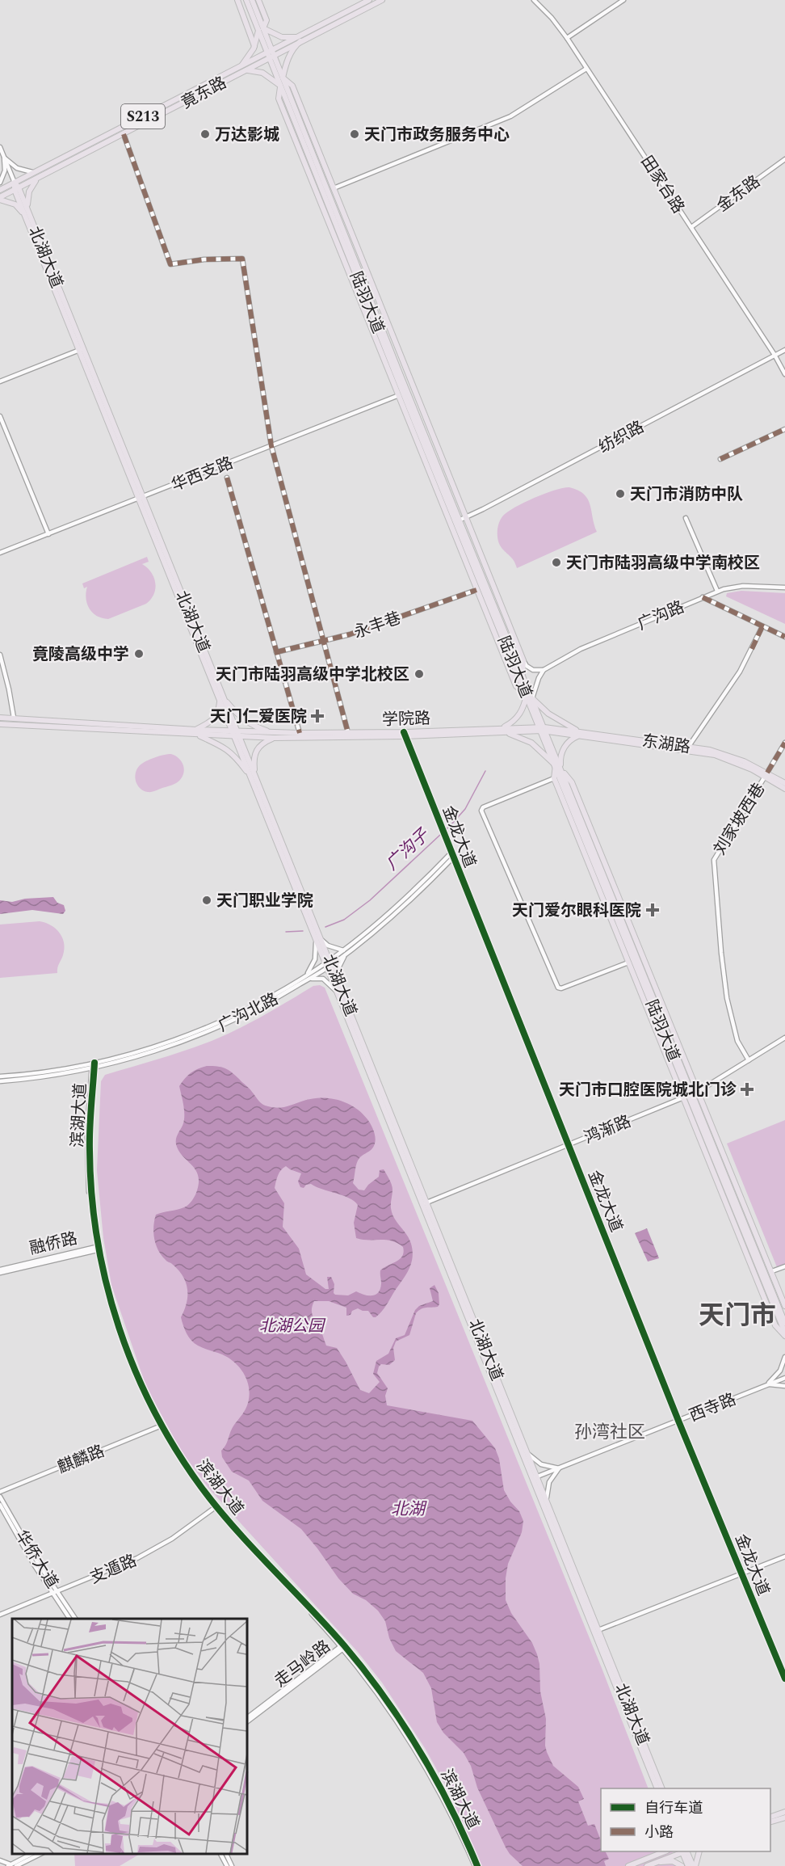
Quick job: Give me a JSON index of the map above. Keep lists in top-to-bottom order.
{
  "streets": {
    "main road": [
      "竟东路",
      "S213",
      "北湖大道",
      "陆羽大道",
      "学院路",
      "东湖路"
    ],
    "street": [
      "田家台路",
      "金东路",
      "纺织路",
      "华西支路",
      "广沟路",
      "永丰巷",
      "刘家坡西巷",
      "金龙大道",
      "广沟北路",
      "滨湖大道",
      "鸿渐路",
      "融侨路",
      "西寺路",
      "麒麟路",
      "华侨大道",
      "支遁路",
      "走马岭路"
    ]
  },
  "crossings": [
    ["竟东路", "北湖大道"],
    ["竟东路", "陆羽大道"],
    ["田家台路", "金东路"],
    ["田家台路", "纺织路"],
    ["北湖大道", "华西支路"],
    ["北湖大道", "学院路"],
    ["北湖大道", "广沟北路"],
    ["北湖大道", "鸿渐路"],
    ["北湖大道", "西寺路"],
    ["陆羽大道", "纺织路"],
    ["陆羽大道", "华西支路"],
    ["陆羽大道", "学院路"],
    ["陆羽大道", "东湖路"],
    ["陆羽大道", "鸿渐路"],
    ["学院路", "东湖路"],
    ["学院路", "金龙大道"],
    ["东湖路", "刘家坡西巷"],
    ["刘家坡西巷", "鸿渐路"],
    ["金龙大道", "广沟北路"],
    ["金龙大道", "鸿渐路"],
    ["金龙大道", "西寺路"],
    ["广沟北路", "滨湖大道"],
    ["滨湖大道", "融侨路"],
    ["滨湖大道", "麒麟路"],
    ["滨湖大道", "支遁路"],
    ["滨湖大道", "走马岭路"],
    ["华侨大道", "支遁路"]
  ],
  "districts": ["天门市", "孙湾社区"],
  "water": ["广沟子", "北湖"],
  "parks": ["北湖公园"],
  "places": {
    "other": [
      "万达影城",
      "天门市政务服务中心",
      "天门市消防中队",
      "天门市陆羽高级中学南校区",
      "竟陵高级中学",
      "天门市陆羽高级中学北校区",
      "天门职业学院"
    ],
    "health": ["天门仁爱医院", "天门爱尔眼科医院", "天门市口腔医院城北门诊"]
  },
  "legend": ["自行车道", "小路"]
}
